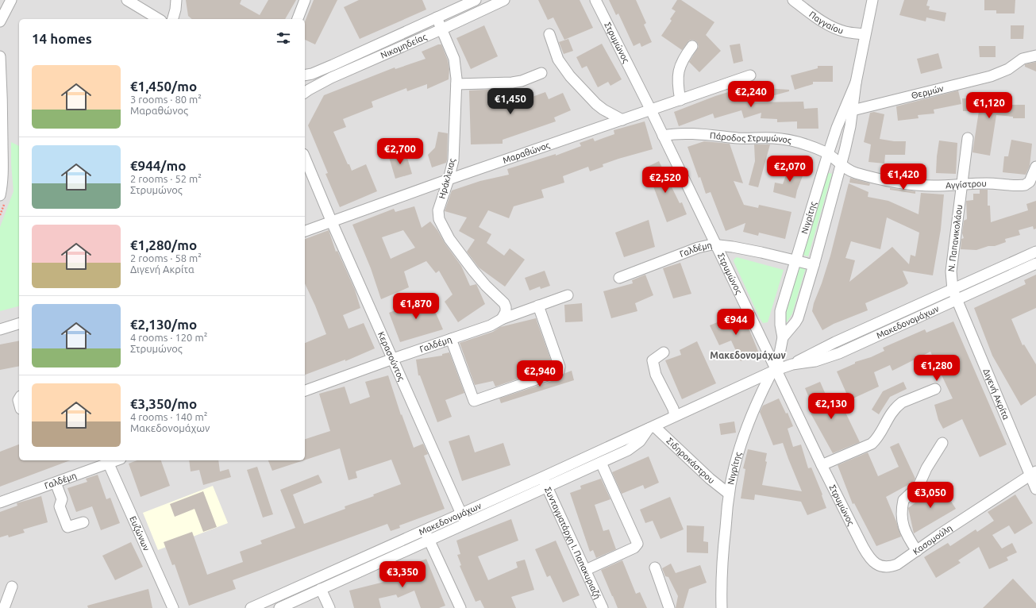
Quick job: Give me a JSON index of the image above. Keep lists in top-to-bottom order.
{
  "streets": {
    "street": [
      "Παγγαίου",
      "Στρυμώνος",
      "Νικομηδείας",
      "Θερμών",
      "Πάροδος Στρυμώνος",
      "Μαραθώνος",
      "Ηράκλειας",
      "Αγγίστρου",
      "Νιγρίτης",
      "Ν. Παπανικολάου",
      "Γαλδέμη",
      "Μακεδονομάχων",
      "Κερασούντος",
      "Διγενή Ακρίτα",
      "Σιδηροκάστρου",
      "Ευζώνων",
      "Κασομούλη",
      "Συνταγματάρχη Ι. Παπακυριαζή"
    ]
  },
  "crossings": [
    ["Παγγαίου", "Νιγρίτης"],
    ["Στρυμώνος", "Πάροδος Στρυμώνος"],
    ["Στρυμώνος", "Μαραθώνος"],
    ["Στρυμώνος", "Νιγρίτης"],
    ["Στρυμώνος", "Γαλδέμη"],
    ["Στρυμώνος", "Μακεδονομάχων"],
    ["Στρυμώνος", "Κασομούλη"],
    ["Νικομηδείας", "Ηράκλειας"],
    ["Θερμών", "Νιγρίτης"],
    ["Πάροδος Στρυμώνος", "Αγγίστρου"],
    ["Πάροδος Στρυμώνος", "Νιγρίτης"],
    ["Μαραθώνος", "Ηράκλειας"],
    ["Μαραθώνος", "Κερασούντος"],
    ["Ηράκλειας", "Γαλδέμη"],
    ["Αγγίστρου", "Νιγρίτης"],
    ["Αγγίστρου", "Ν. Παπανικολάου"],
    ["Νιγρίτης", "Γαλδέμη"],
    ["Νιγρίτης", "Μακεδονομάχων"],
    ["Νιγρίτης", "Σιδηροκάστρου"],
    ["Ν. Παπανικολάου", "Μακεδονομάχων"],
    ["Ν. Παπανικολάου", "Διγενή Ακρίτα"],
    ["Γαλδέμη", "Κερασούντος"],
    ["Γαλδέμη", "Ευζώνων"],
    ["Μακεδονομάχων", "Κερασούντος"],
    ["Μακεδονομάχων", "Διγενή Ακρίτα"],
    ["Μακεδονομάχων", "Σιδηροκάστρου"],
    ["Μακεδονομάχων", "Συνταγματάρχη Ι. Παπακυριαζή"],
    ["Διγενή Ακρίτα", "Κασομούλη"]
  ],
  "districts": ["Μακεδονομάχων"],
  "page": {
    "heading": "14 homes",
    "list": [
      {
        "name": "€1,450/mo",
        "note": "3 rooms · 80 m² · Μαραθώνος"
      },
      {
        "name": "€944/mo",
        "note": "2 rooms · 52 m² · Στρυμώνος"
      },
      {
        "name": "€1,280/mo",
        "note": "2 rooms · 58 m² · Διγενή Ακρίτα"
      },
      {
        "name": "€2,130/mo",
        "note": "4 rooms · 120 m² · Στρυμώνος"
      },
      {
        "name": "€3,350/mo",
        "note": "4 rooms · 140 m² · Μακεδονομάχων"
      }
    ],
    "price": [
      "€2,240",
      "€1,450",
      "€1,120",
      "€2,700",
      "€2,070",
      "€1,420",
      "€2,520",
      "€1,870",
      "€944",
      "€1,280",
      "€2,940",
      "€2,130",
      "€3,050",
      "€3,350"
    ]
  }
}
